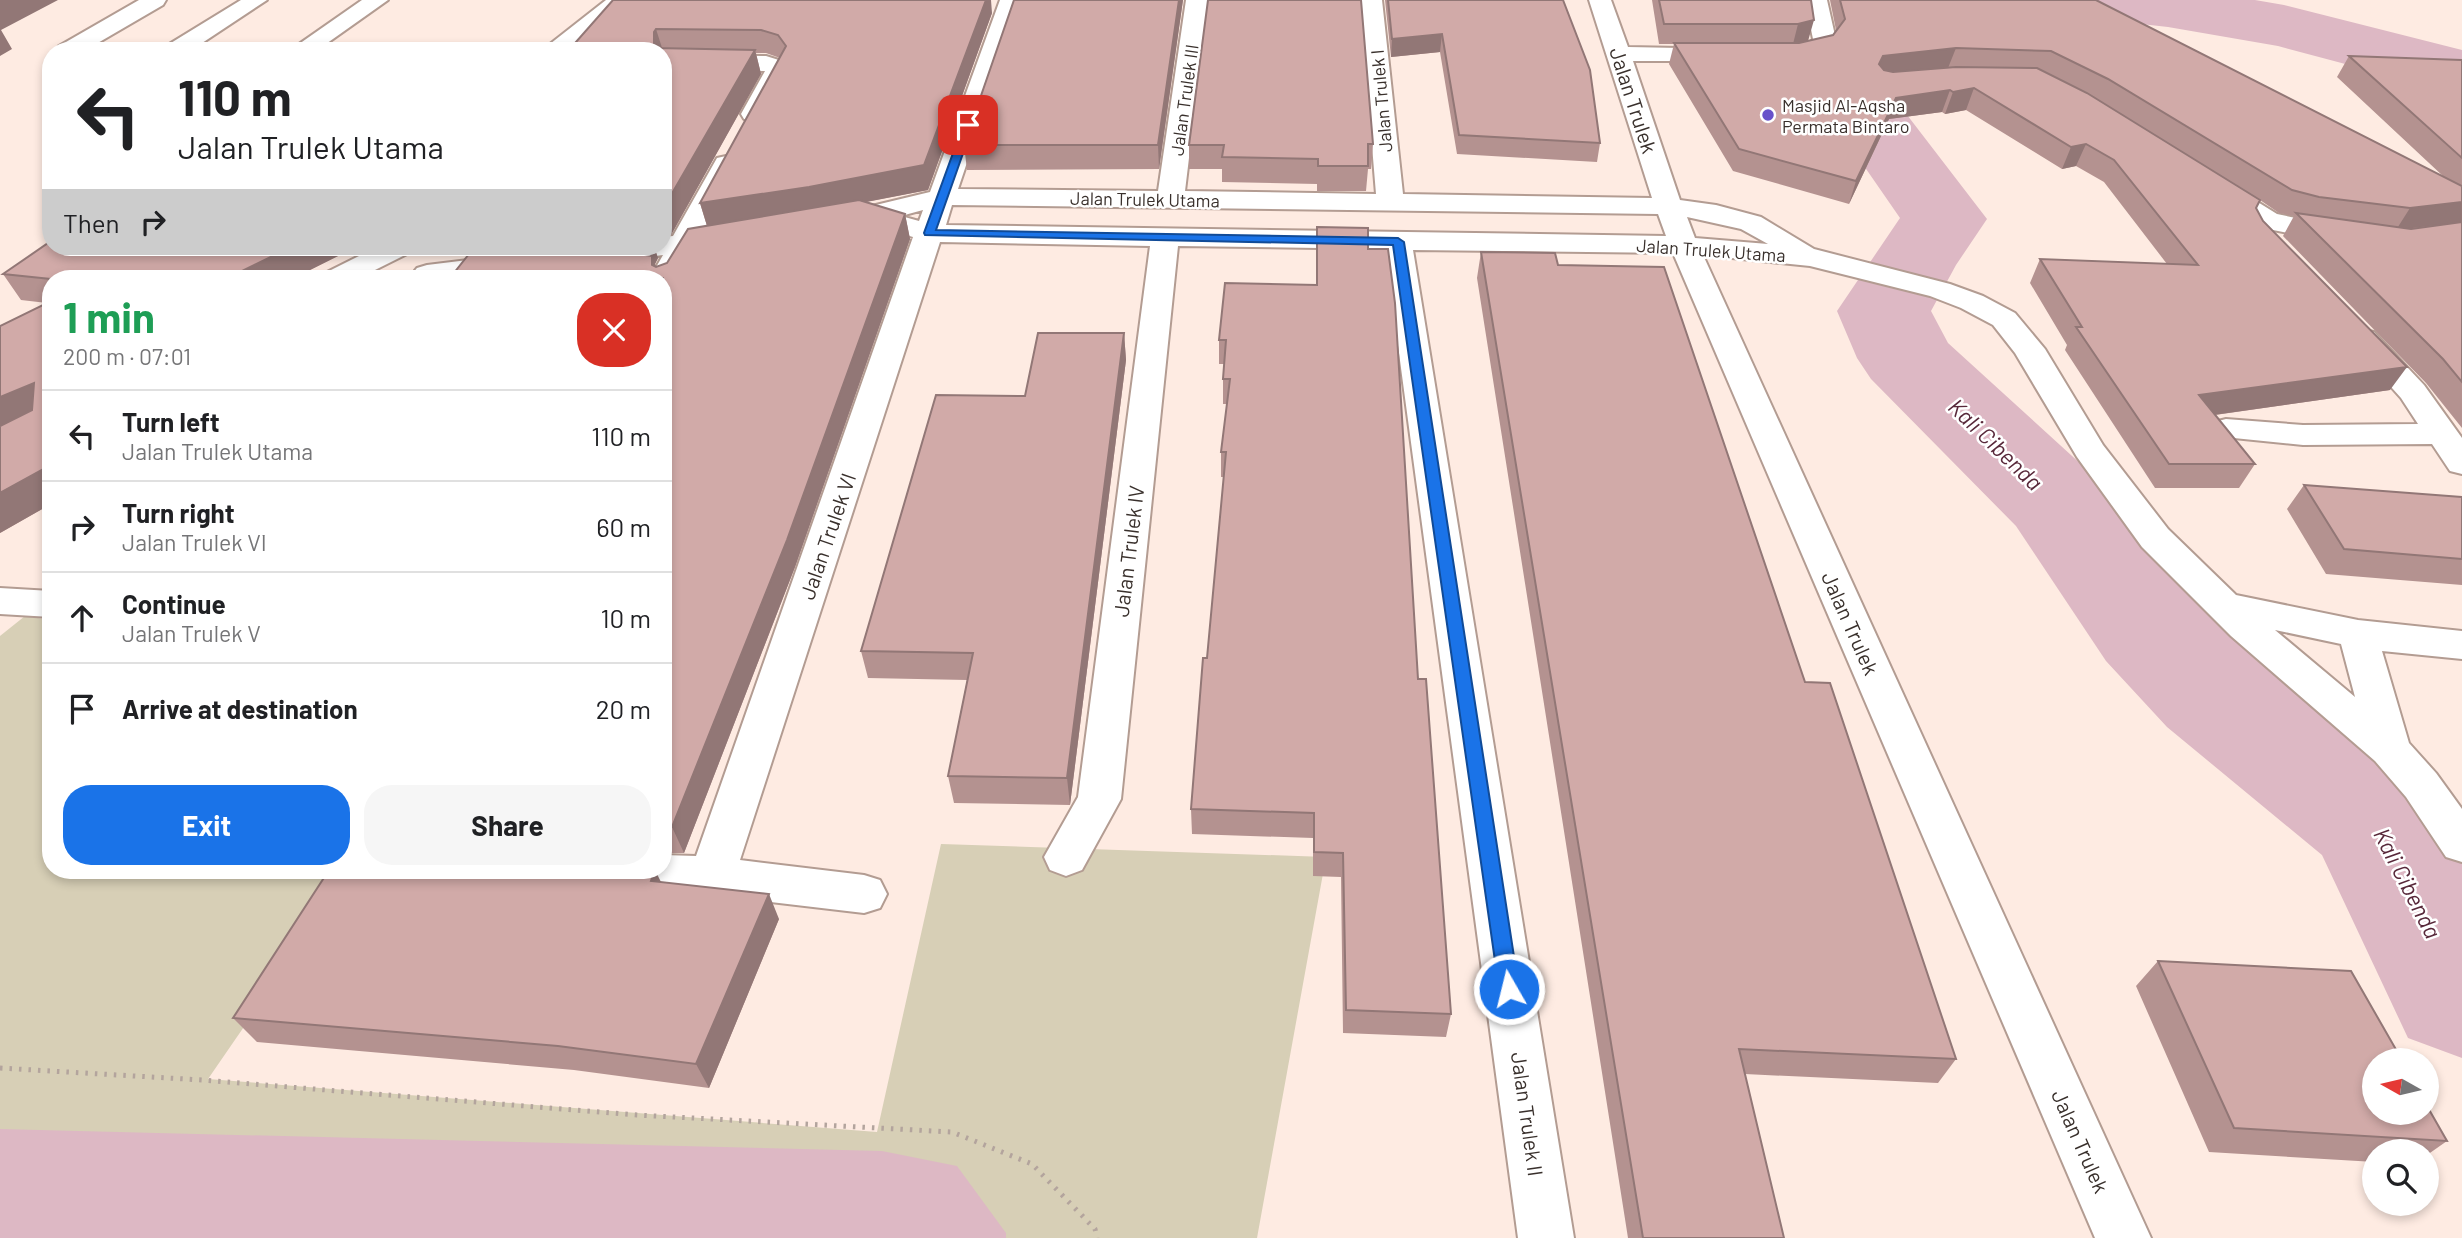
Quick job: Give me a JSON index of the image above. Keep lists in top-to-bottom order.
{
  "streets": {
    "street": [
      "Jalan Trulek III",
      "Jalan Trulek",
      "Jalan Trulek I",
      "Jalan Trulek Utama",
      "Jalan Trulek VI",
      "Jalan Trulek IV",
      "Jalan Trulek II"
    ]
  },
  "crossings": [
    ["Jalan Trulek III", "Jalan Trulek Utama"],
    ["Jalan Trulek", "Jalan Trulek Utama"],
    ["Jalan Trulek I", "Jalan Trulek Utama"],
    ["Jalan Trulek Utama", "Jalan Trulek VI"],
    ["Jalan Trulek Utama", "Jalan Trulek IV"],
    ["Jalan Trulek Utama", "Jalan Trulek II"]
  ],
  "water": ["Kali Cibenda"],
  "places": ["Masjid Al-Aqsha Permata Bintaro"],
  "north": "left",
  "page": {
    "turn": ["110 m", "Jalan Trulek Utama"],
    "then": "Then",
    "heading": ["1 min", "200 m · 07:01"],
    "list": [
      {
        "name": "Turn left",
        "note": "Jalan Trulek Utama",
        "value": "110 m"
      },
      {
        "name": "Turn right",
        "note": "Jalan Trulek VI",
        "value": "60 m"
      },
      {
        "name": "Continue",
        "note": "Jalan Trulek V",
        "value": "10 m"
      },
      {
        "name": "Arrive at destination",
        "value": "20 m"
      }
    ],
    "buttons": ["Exit", "Share"]
  }
}
